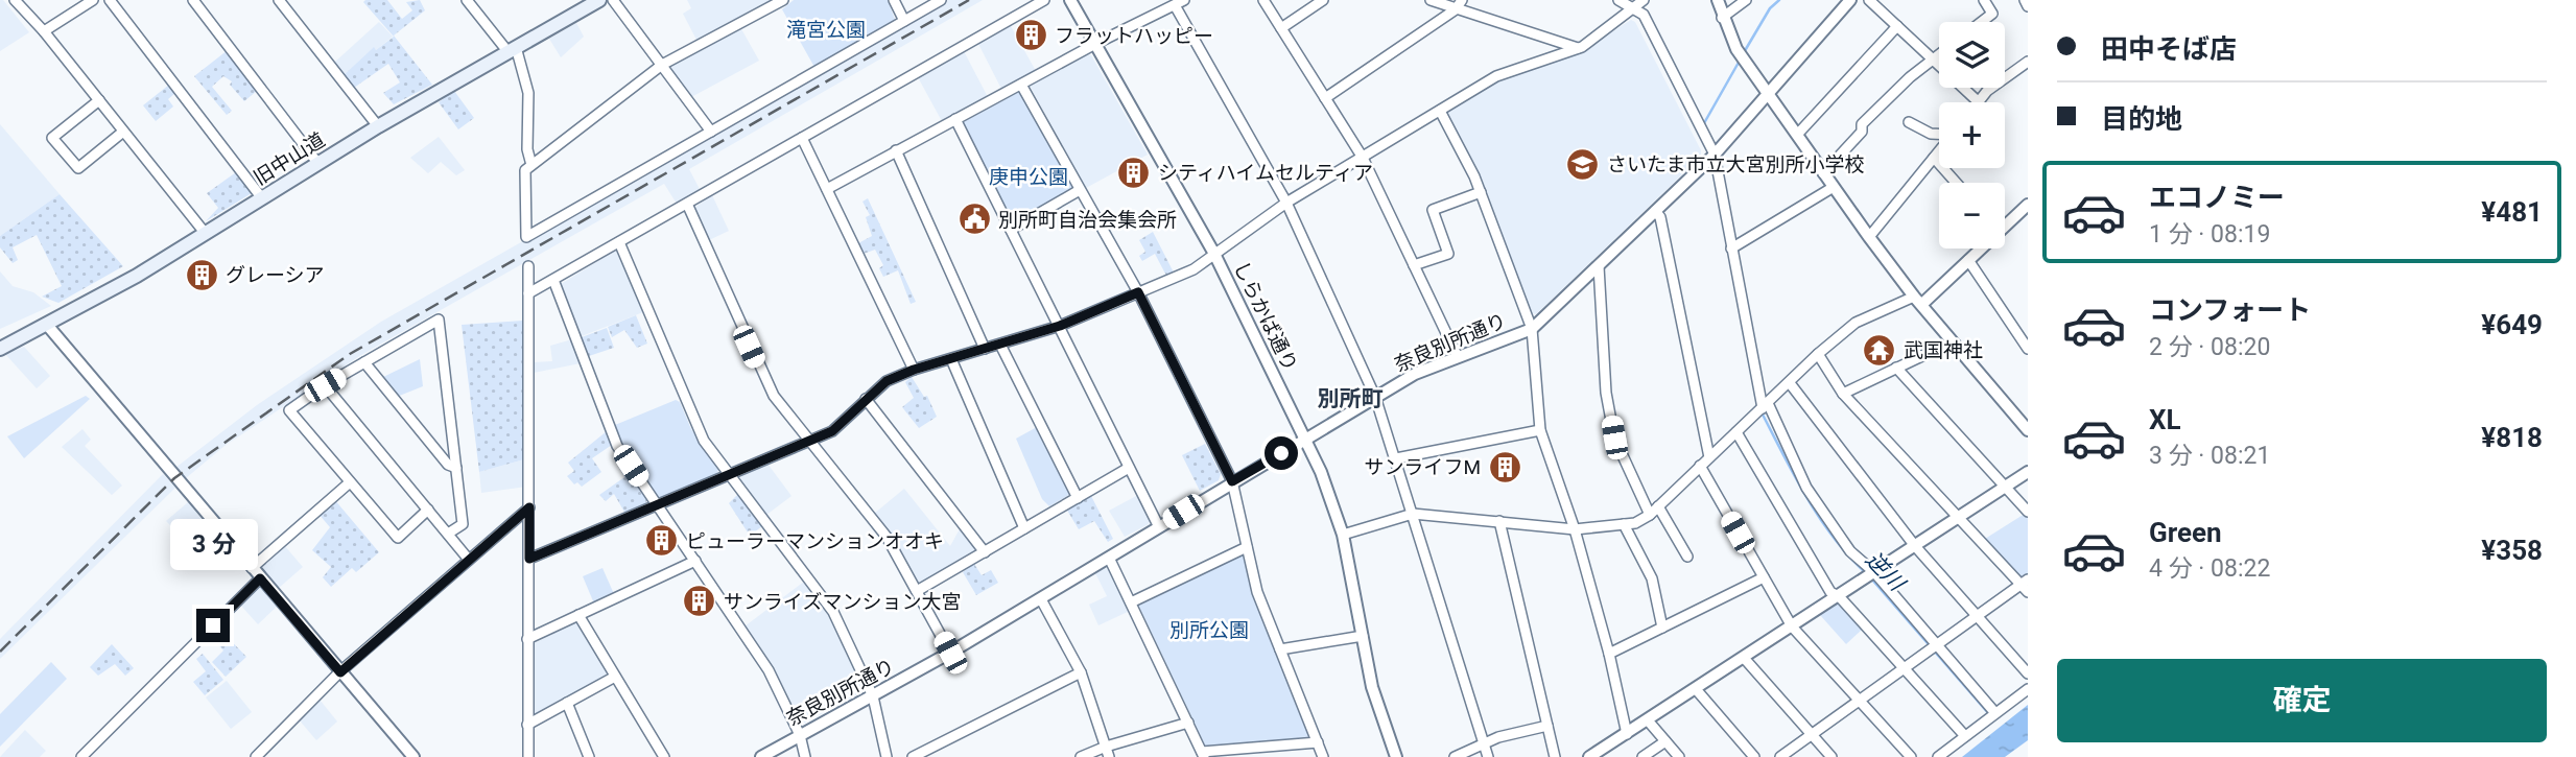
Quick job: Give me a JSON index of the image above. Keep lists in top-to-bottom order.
{
  "streets": {
    "main road": ["旧中山道"],
    "street": ["しらかば通り", "奈良別所通り"]
  },
  "crossings": [
    ["しらかば通り", "奈良別所通り"]
  ],
  "districts": ["別所町"],
  "water": ["逆川"],
  "parks": ["滝宮公園", "庚申公園", "別所公園"],
  "places": {
    "building": [
      "フラットハッピー",
      "シティハイムセルティア",
      "グレーシア",
      "サンライフM",
      "ピューラーマンションオオキ",
      "サンライズマンション大宮"
    ],
    "school or university": ["さいたま市立大宮別所小学校"],
    "public building": ["別所町自治会集会所"],
    "temple": ["武国神社"]
  },
  "page": {
    "banner": ["田中そば店", "目的地"],
    "map_buttons": ["+", "−"],
    "list": [
      {
        "name": "エコノミー",
        "note": "1 分 · 08:19",
        "value": "¥481"
      },
      {
        "name": "コンフォート",
        "note": "2 分 · 08:20",
        "value": "¥649"
      },
      {
        "name": "XL",
        "note": "3 分 · 08:21",
        "value": "¥818"
      },
      {
        "name": "Green",
        "note": "4 分 · 08:22",
        "value": "¥358"
      }
    ],
    "bubble": "3 分",
    "buttons": "確定"
  }
}
